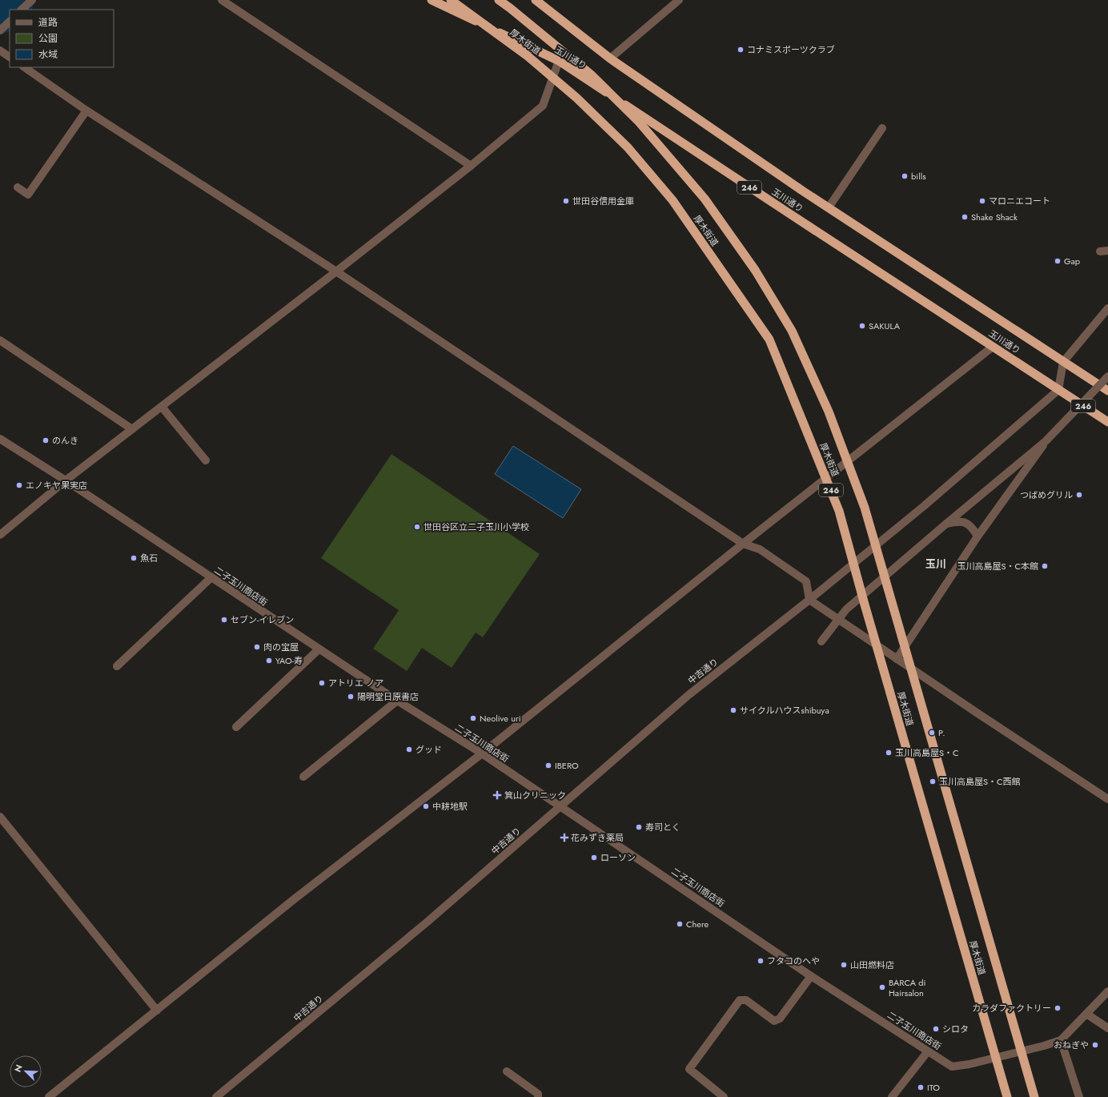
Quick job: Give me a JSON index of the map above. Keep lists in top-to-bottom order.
{
  "streets": {
    "highway": ["厚木街道", "玉川通り", "246"],
    "street": ["二子玉川商店街", "中吉通り"]
  },
  "crossings": [
    ["玉川通り", "中吉通り"],
    ["二子玉川商店街", "中吉通り"]
  ],
  "districts": ["玉川"],
  "places": {
    "other": [
      "コナミスポーツクラブ",
      "bills",
      "世田谷信用金庫",
      "マロニエコート",
      "Shake Shack",
      "Gap",
      "SAKULA",
      "のんき",
      "エノキヤ果実店",
      "つばめグリル",
      "世田谷区立二子玉川小学校",
      "魚石",
      "玉川高島屋S・C本館",
      "セブン-イレブン",
      "肉の宝屋",
      "YAO-寿",
      "アトリエ ノア",
      "陽明堂日原書店",
      "サイクルハウスshibuya",
      "Neolive uri",
      "P.",
      "グッド",
      "玉川高島屋S・C",
      "IBERO",
      "玉川高島屋S・C西館",
      "中耕地駅",
      "寿司とく",
      "ローソン",
      "Chere",
      "フタコのへや",
      "山田燃料店",
      "BARCA di Hairsalon",
      "カラダファクトリー",
      "シロタ",
      "おねぎや",
      "ITO"
    ],
    "health": ["箕山クリニック", "花みずき薬局"]
  },
  "legend": ["道路", "公園", "水域"],
  "north": "top left"
}
